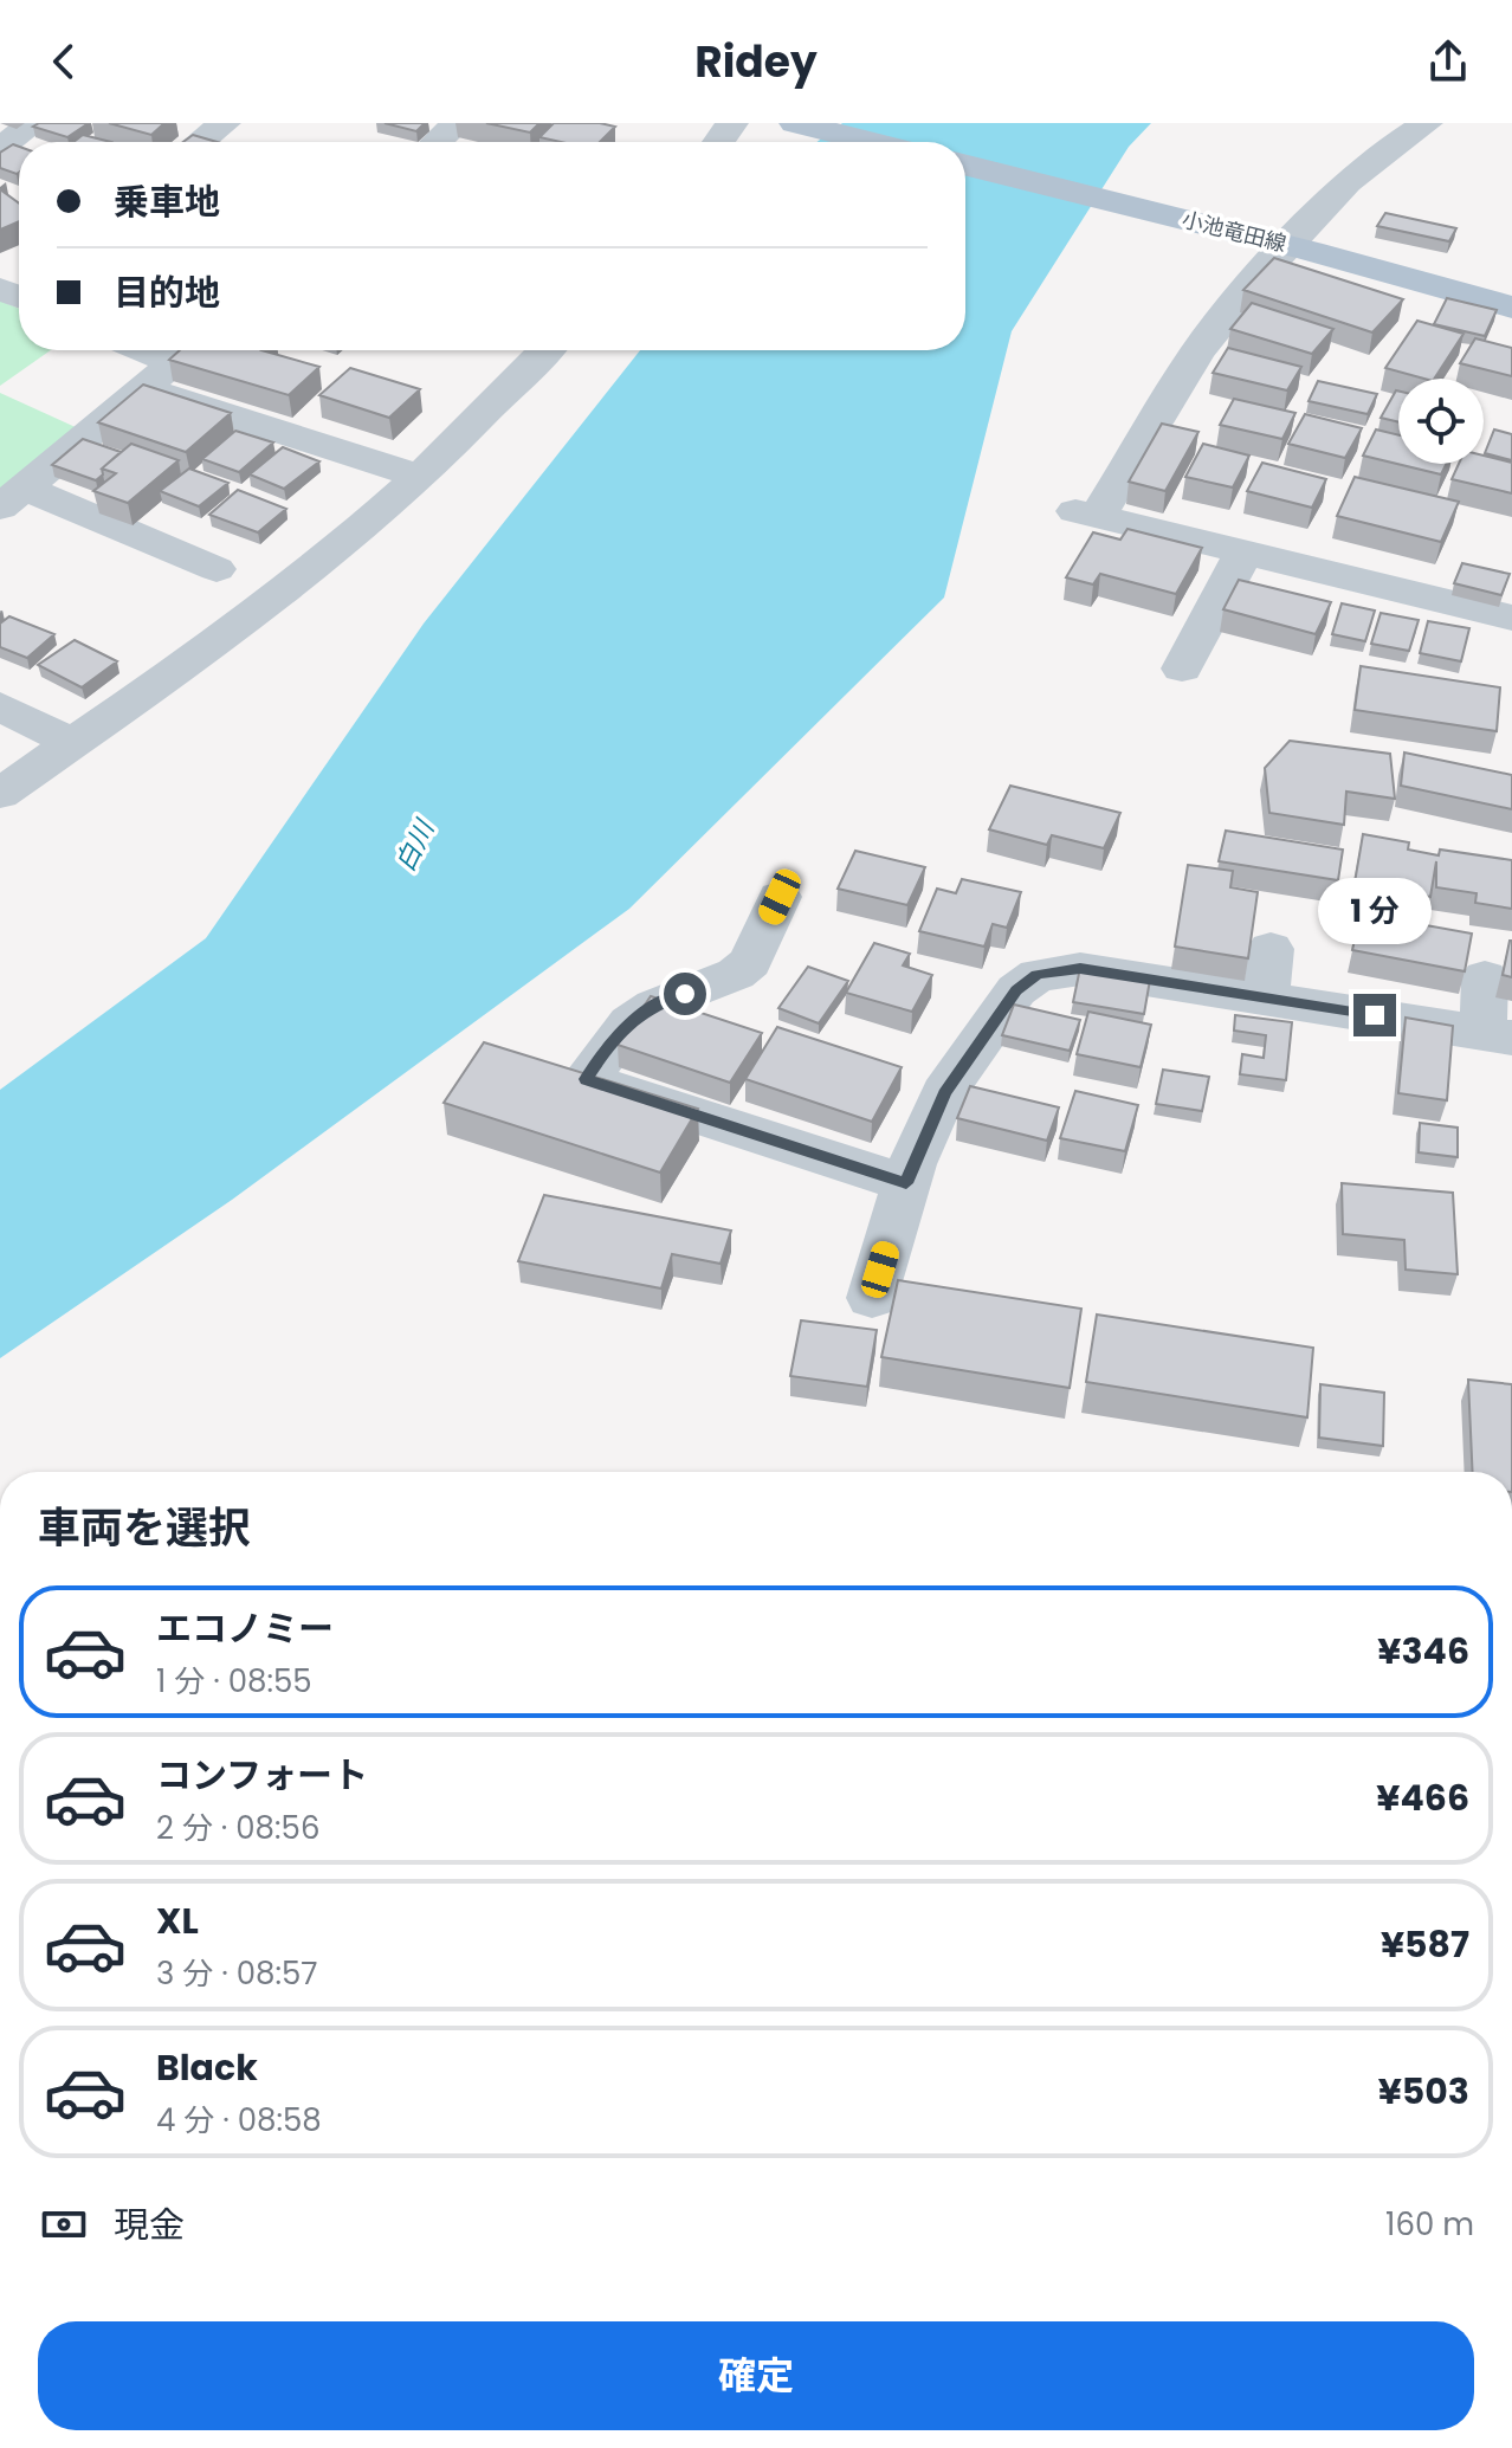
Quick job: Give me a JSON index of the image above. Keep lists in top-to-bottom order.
{
  "streets": {
    "main road": ["小池竜田線"]
  },
  "water": ["白川"],
  "page": {
    "header": "Ridey",
    "banner": ["乗車地", "目的地"],
    "bubble": "1 分",
    "heading": "車両を選択",
    "list": [
      {
        "name": "エコノミー",
        "note": "1 分 · 08:55",
        "value": "¥346"
      },
      {
        "name": "コンフォート",
        "note": "2 分 · 08:56",
        "value": "¥466"
      },
      {
        "name": "XL",
        "note": "3 分 · 08:57",
        "value": "¥587"
      },
      {
        "name": "Black",
        "note": "4 分 · 08:58",
        "value": "¥503"
      }
    ],
    "pay": ["現金", "160 m"],
    "buttons": "確定"
  }
}
